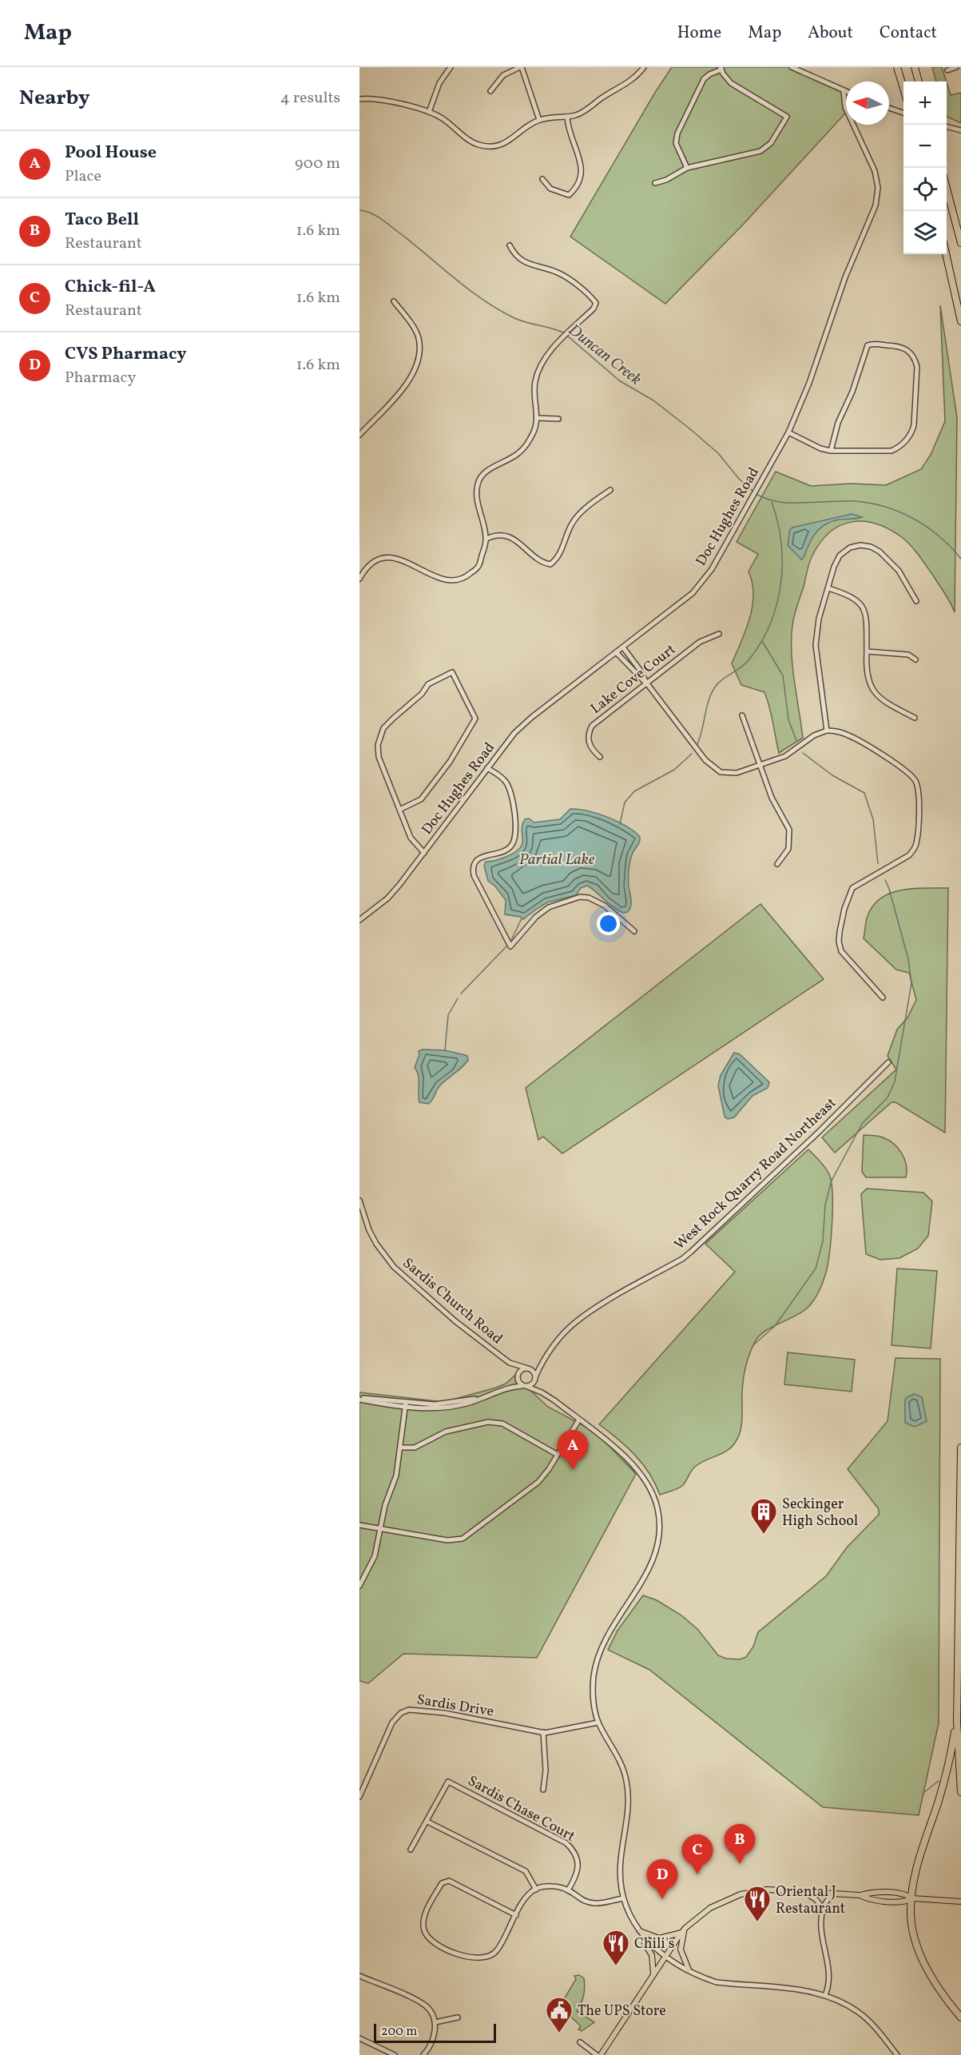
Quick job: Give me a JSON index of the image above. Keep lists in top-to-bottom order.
{
  "streets": {
    "street": [
      "Doc Hughes Road",
      "Lake Cove Court",
      "West Rock Quarry Road Northeast",
      "Sardis Church Road",
      "Sardis Drive",
      "Sardis Chase Court"
    ]
  },
  "crossings": [
    ["West Rock Quarry Road Northeast", "Sardis Church Road"]
  ],
  "water": ["Duncan Creek", "Partial Lake"],
  "places": {
    "building": ["Seckinger High School"],
    "restaurant": ["Oriental J Restaurant", "Chili's"],
    "public building": ["The UPS Store"]
  },
  "scale_bar": "200 m",
  "north": "left",
  "page": {
    "header": "Map",
    "nav": [
      "Home",
      "Map",
      "About",
      "Contact"
    ],
    "heading": ["Nearby", "4 results"],
    "map_buttons": ["+", "−"],
    "list": [
      {
        "mark": "A",
        "name": "Pool House",
        "note": "Place",
        "value": "900 m"
      },
      {
        "mark": "B",
        "name": "Taco Bell",
        "note": "Restaurant",
        "value": "1.6 km"
      },
      {
        "mark": "C",
        "name": "Chick-fil-A",
        "note": "Restaurant",
        "value": "1.6 km"
      },
      {
        "mark": "D",
        "name": "CVS Pharmacy",
        "note": "Pharmacy",
        "value": "1.6 km"
      }
    ],
    "pins": [
      "A",
      "B",
      "C",
      "D"
    ],
    "scale": "200 m"
  }
}
